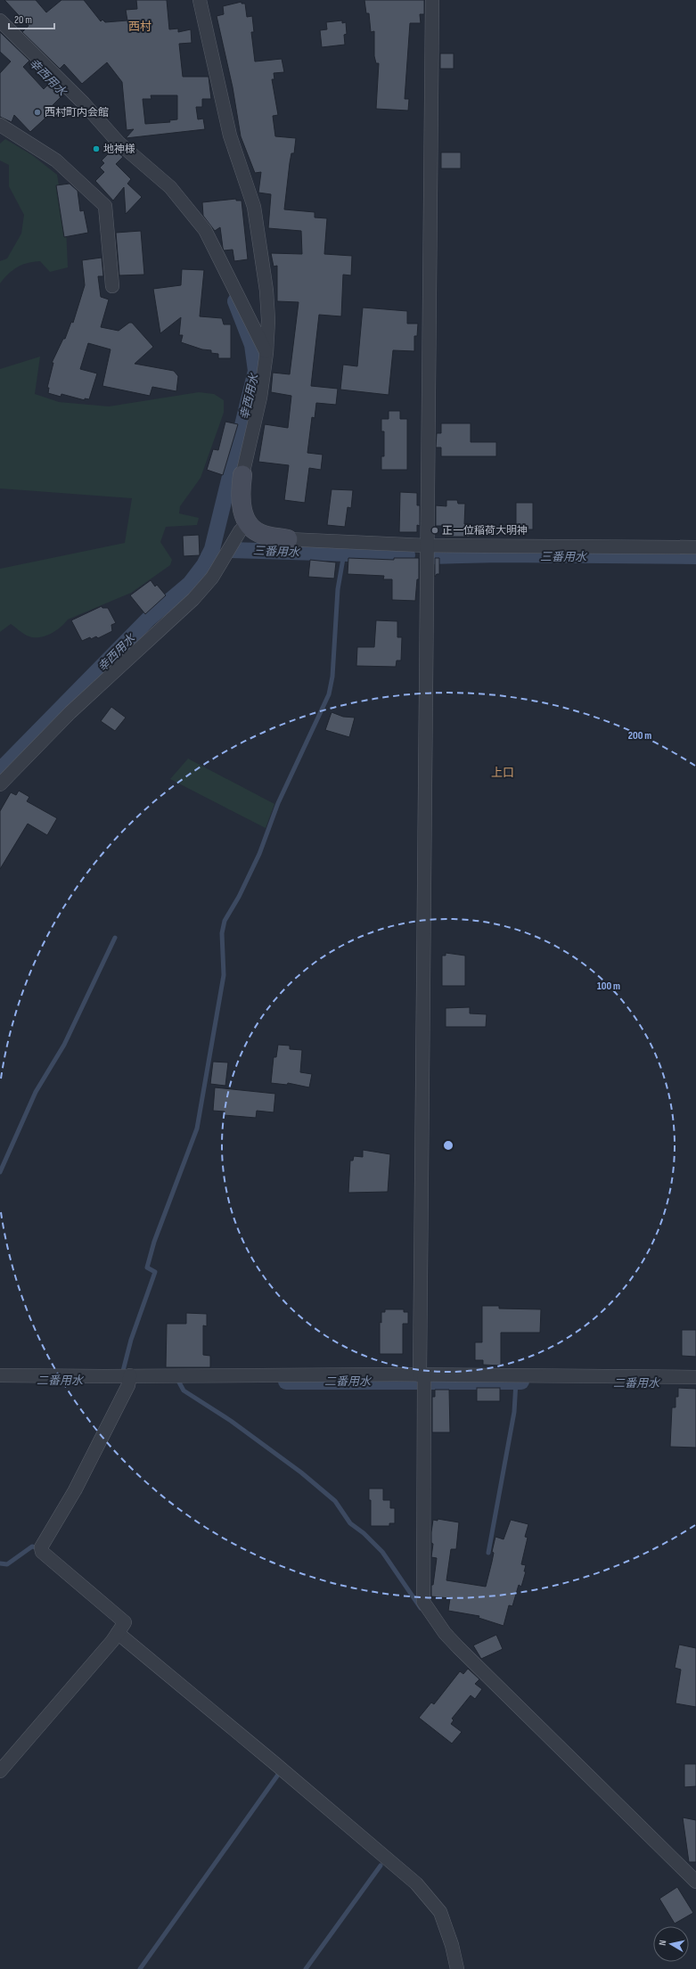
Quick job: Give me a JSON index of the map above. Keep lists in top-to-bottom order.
{
  "districts": ["西村", "上口"],
  "water": ["幸西用水", "三番用水", "二番用水"],
  "places": ["西村町内会館", "地神様", "正一位稲荷大明神"],
  "scale_bar": "20 m",
  "north": "left",
  "rings": ["200 m", "100 m"]
}
